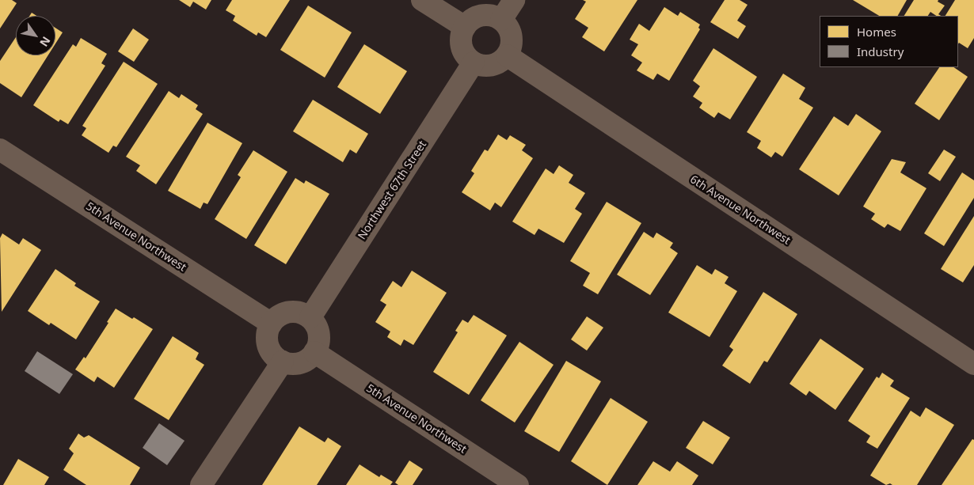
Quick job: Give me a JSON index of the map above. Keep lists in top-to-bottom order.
{
  "streets": {
    "street": ["Northwest 67th Street", "6th Avenue Northwest", "5th Avenue Northwest"]
  },
  "crossings": [
    ["Northwest 67th Street", "6th Avenue Northwest"],
    ["Northwest 67th Street", "5th Avenue Northwest"]
  ],
  "legend": ["Homes", "Industry"],
  "north": "bottom right"
}
